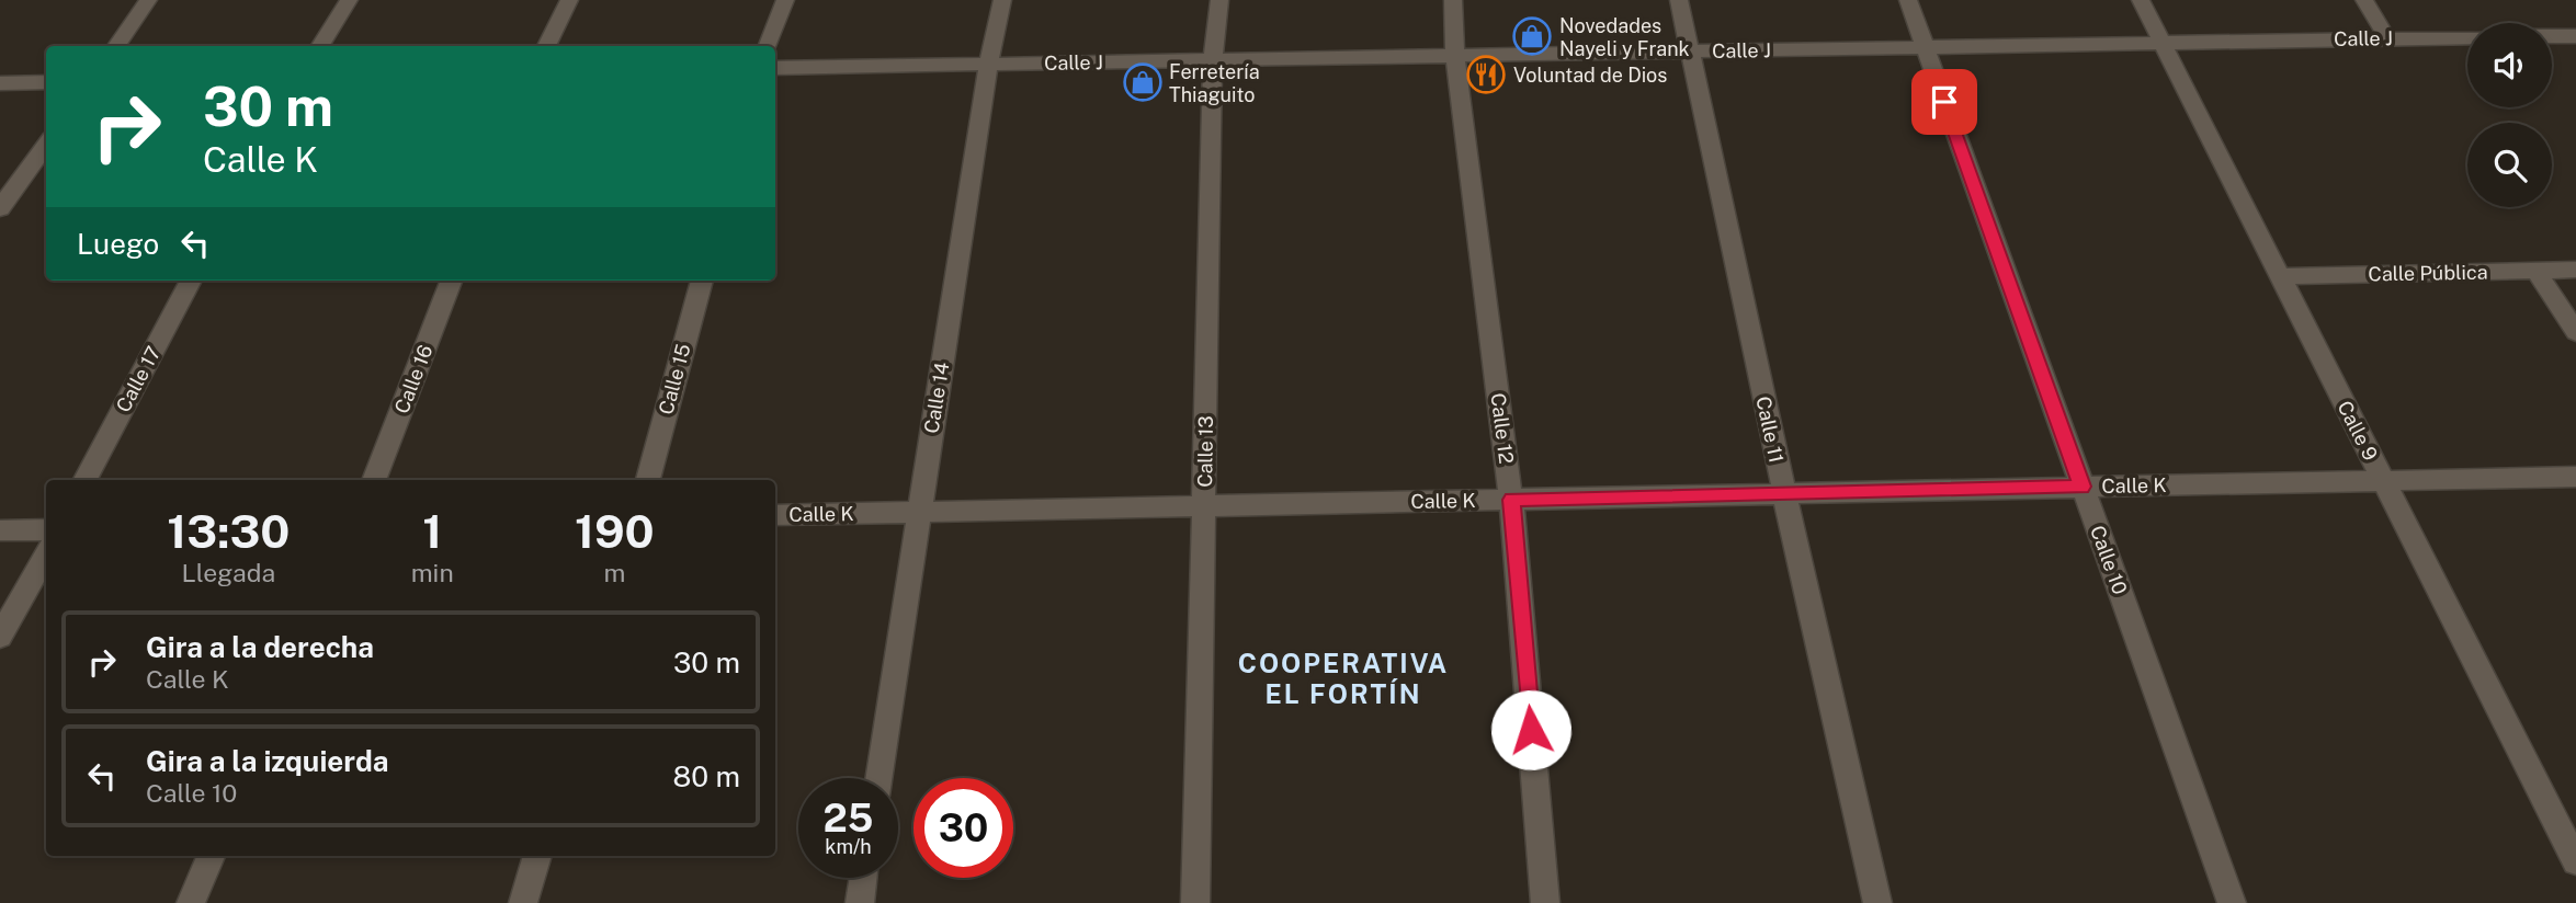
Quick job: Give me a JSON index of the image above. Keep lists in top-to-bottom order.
{
  "streets": {
    "street": [
      "Calle J",
      "Calle Pública",
      "Calle 17",
      "Calle 16",
      "Calle 15",
      "Calle 14",
      "Calle 12",
      "Calle 11",
      "Calle 9",
      "Calle 13",
      "Calle K",
      "Calle 10"
    ]
  },
  "crossings": [
    ["Calle J", "Calle 14"],
    ["Calle J", "Calle 12"],
    ["Calle J", "Calle 11"],
    ["Calle J", "Calle 9"],
    ["Calle J", "Calle 13"],
    ["Calle J", "Calle 10"],
    ["Calle Pública", "Calle 9"],
    ["Calle 14", "Calle K"],
    ["Calle 12", "Calle K"],
    ["Calle 11", "Calle K"],
    ["Calle 9", "Calle K"],
    ["Calle 13", "Calle K"],
    ["Calle K", "Calle 10"]
  ],
  "districts": ["COOPERATIVA EL FORTÍN"],
  "places": {
    "shop": ["Novedades Nayeli y Frank", "Ferretería Thiaguito"],
    "restaurant": ["Voluntad de Dios"]
  },
  "page": {
    "turn": ["30 m", "Calle K"],
    "then": "Luego",
    "eta": [
      "13:30",
      "Llegada",
      "1",
      "min",
      "190",
      "m"
    ],
    "list": [
      {
        "name": "Gira a la derecha",
        "note": "Calle K",
        "value": "30 m"
      },
      {
        "name": "Gira a la izquierda",
        "note": "Calle 10",
        "value": "80 m"
      }
    ],
    "speed": "25 km/h",
    "limit": "30"
  }
}
